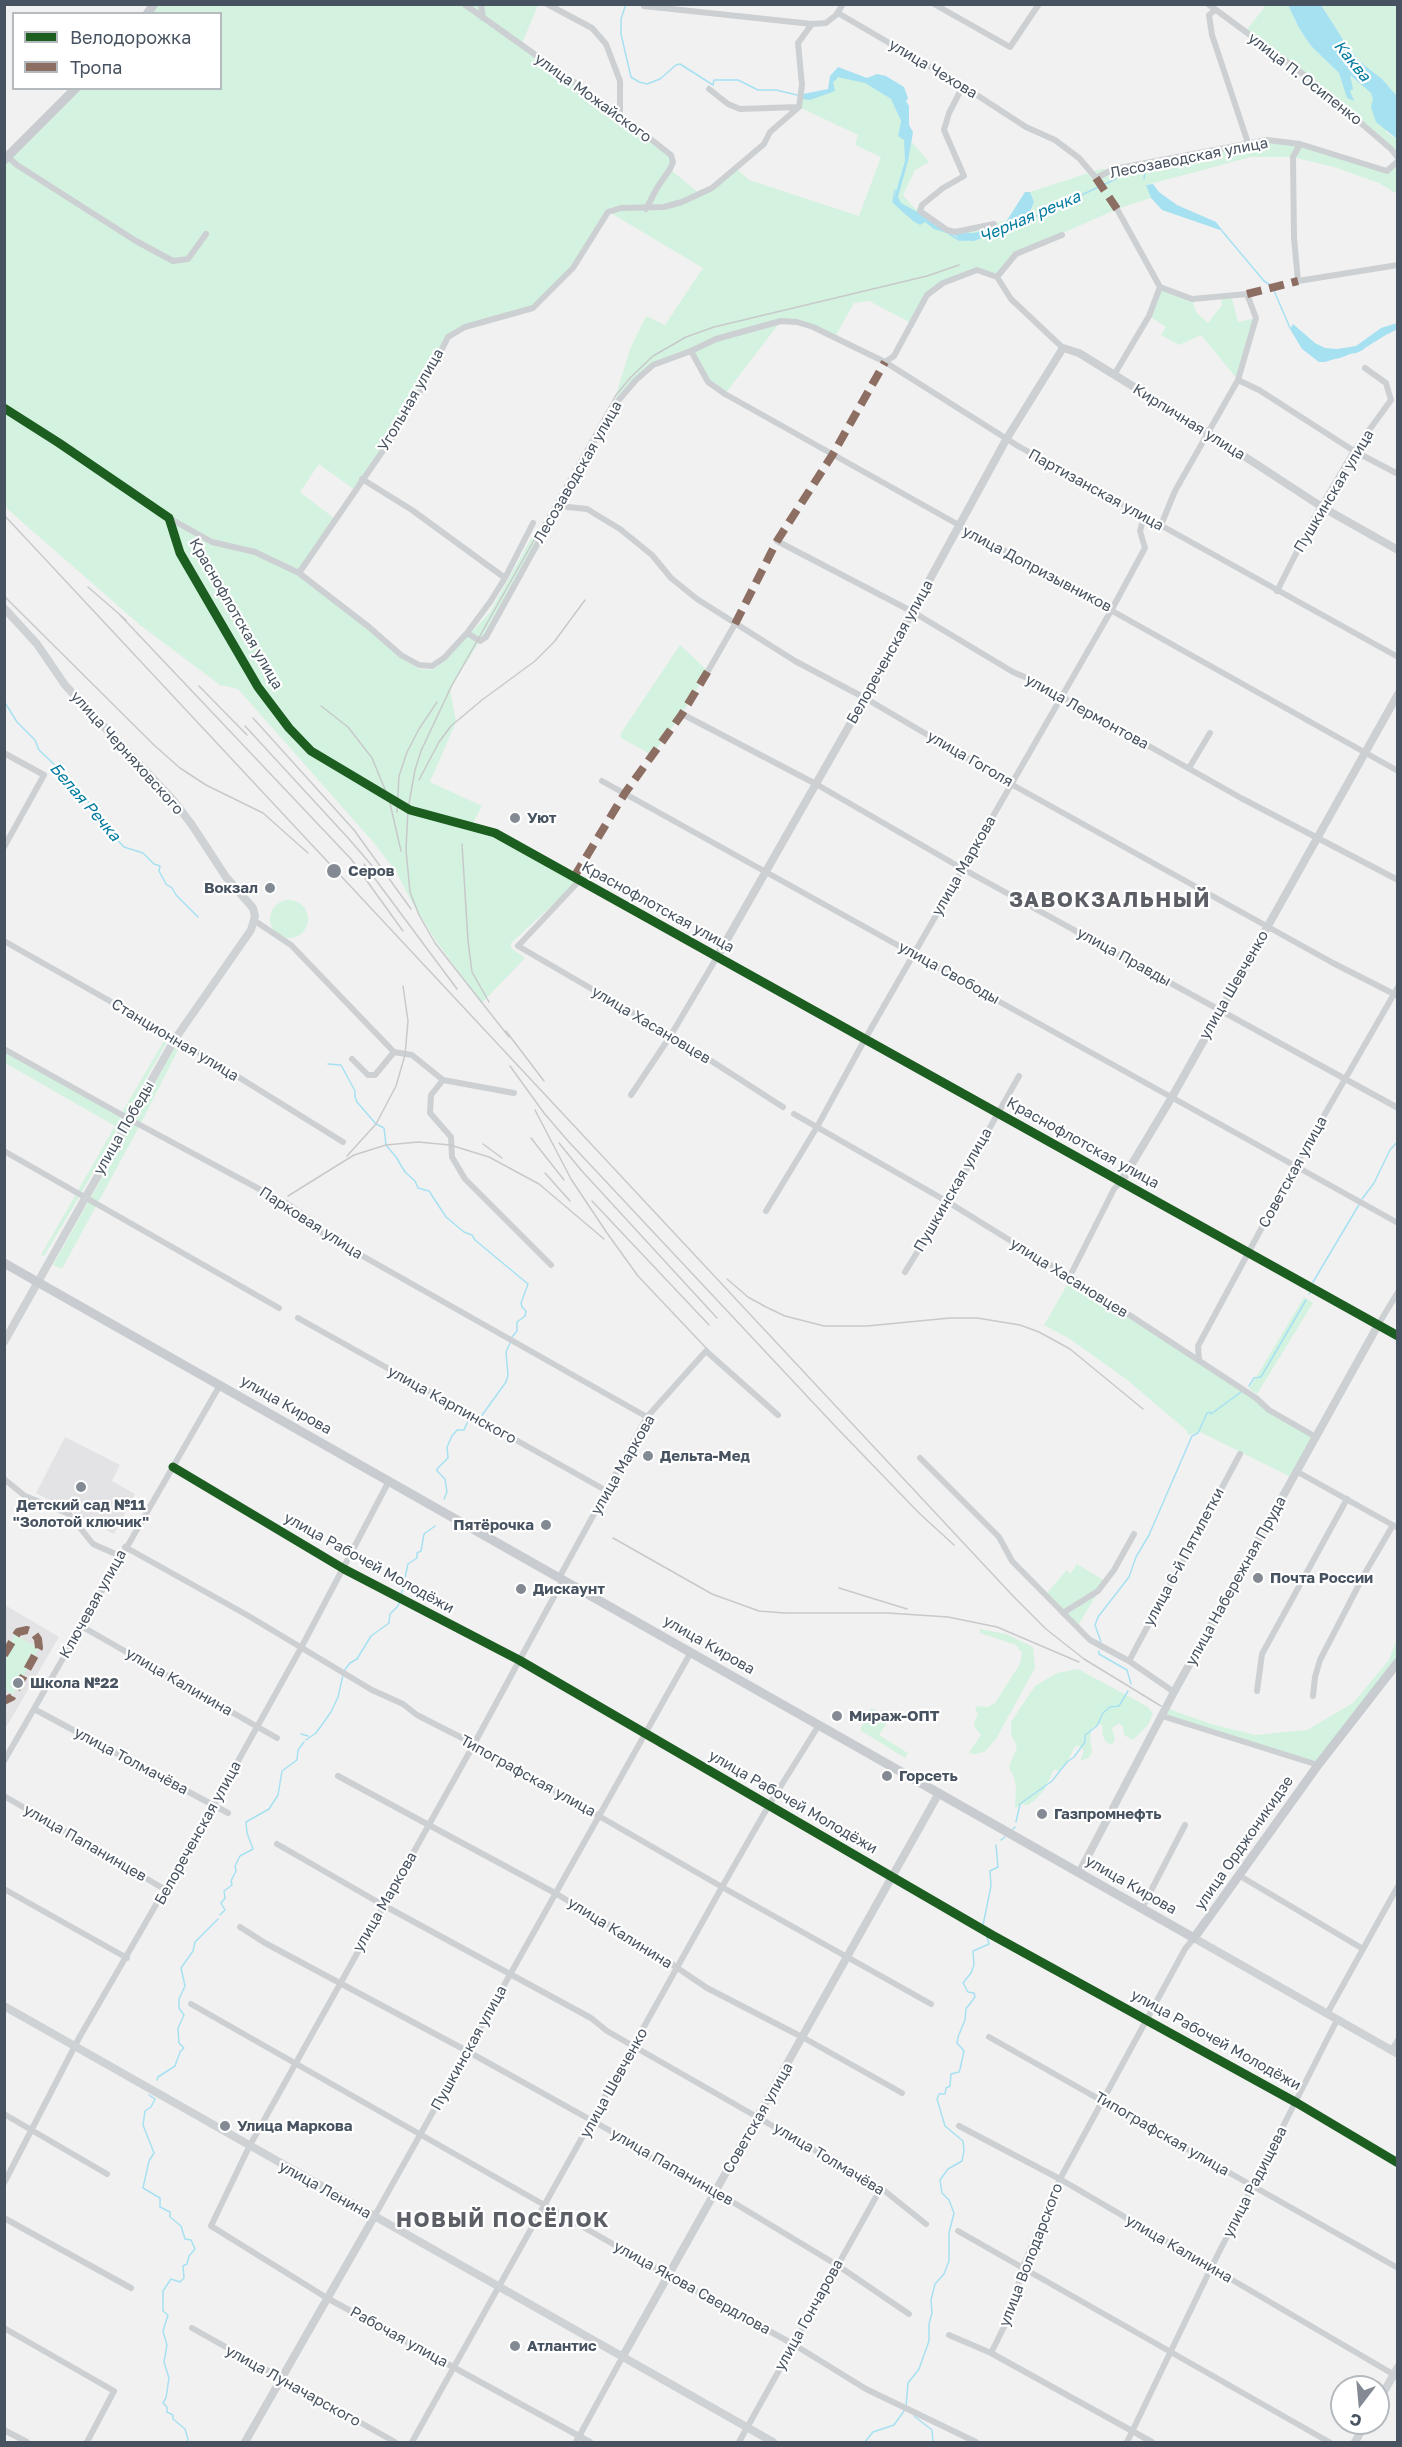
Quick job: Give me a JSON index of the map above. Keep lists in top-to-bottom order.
{
  "streets": {
    "main road": [
      "улица Черняховского",
      "улица Победы",
      "улица Кирова",
      "улица Орджоникидзе",
      "улица Ленина"
    ],
    "street": [
      "улица Чехова",
      "улица П. Осипенко",
      "улица Можайского",
      "Лесозаводская улица",
      "Угольная улица",
      "Кирпичная улица",
      "Партизанская улица",
      "Пушкинская улица",
      "улица Допризывников",
      "Краснофлотская улица",
      "Белореченская улица",
      "улица Лермонтова",
      "улица Гоголя",
      "улица Маркова",
      "улица Правды",
      "улица Свободы",
      "улица Шевченко",
      "улица Хасановцев",
      "Станционная улица",
      "Советская улица",
      "Парковая улица",
      "улица Карпинского",
      "улица 6-й Пятилетки",
      "улица Рабочей Молодёжи",
      "улица Набережная Пруда",
      "Ключевая улица",
      "улица Калинина",
      "улица Толмачёва",
      "Типографская улица",
      "улица Папанинцев",
      "улица Радищева",
      "улица Володарского",
      "улица Якова Свердлова",
      "улица Гончарова",
      "Рабочая улица",
      "улица Луначарского"
    ]
  },
  "crossings": [
    ["улица Чехова", "Лесозаводская улица"],
    ["улица П. Осипенко", "Лесозаводская улица"],
    ["улица Можайского", "Угольная улица"],
    ["Лесозаводская улица", "Партизанская улица"],
    ["Лесозаводская улица", "улица Допризывников"],
    ["Лесозаводская улица", "улица Гоголя"],
    ["Кирпичная улица", "Пушкинская улица"],
    ["Кирпичная улица", "Белореченская улица"],
    ["Партизанская улица", "Пушкинская улица"],
    ["Партизанская улица", "Белореченская улица"],
    ["Партизанская улица", "улица Маркова"],
    ["Пушкинская улица", "Краснофлотская улица"],
    ["Пушкинская улица", "улица Хасановцев"],
    ["Пушкинская улица", "улица Кирова"],
    ["Пушкинская улица", "улица Рабочей Молодёжи"],
    ["Пушкинская улица", "улица Калинина"],
    ["Пушкинская улица", "улица Толмачёва"],
    ["Пушкинская улица", "Типографская улица"],
    ["Пушкинская улица", "улица Папанинцев"],
    ["Пушкинская улица", "улица Ленина"],
    ["Пушкинская улица", "улица Якова Свердлова"],
    ["Пушкинская улица", "Рабочая улица"],
    ["Пушкинская улица", "улица Луначарского"],
    ["улица Допризывников", "Белореченская улица"],
    ["улица Допризывников", "улица Маркова"],
    ["улица Допризывников", "улица Шевченко"],
    ["Краснофлотская улица", "Белореченская улица"],
    ["Краснофлотская улица", "улица Маркова"],
    ["Краснофлотская улица", "улица Шевченко"],
    ["Краснофлотская улица", "улица Хасановцев"],
    ["Краснофлотская улица", "Советская улица"],
    ["Краснофлотская улица", "улица Набережная Пруда"],
    ["Белореченская улица", "улица Лермонтова"],
    ["Белореченская улица", "улица Гоголя"],
    ["Белореченская улица", "улица Правды"],
    ["Белореченская улица", "улица Свободы"],
    ["Белореченская улица", "улица Кирова"],
    ["Белореченская улица", "улица Рабочей Молодёжи"],
    ["Белореченская улица", "улица Калинина"],
    ["Белореченская улица", "улица Толмачёва"],
    ["Белореченская улица", "Типографская улица"],
    ["Белореченская улица", "улица Папанинцев"],
    ["Белореченская улица", "улица Ленина"],
    ["улица Лермонтова", "улица Маркова"],
    ["улица Лермонтова", "улица Шевченко"],
    ["улица Черняховского", "улица Победы"],
    ["улица Гоголя", "улица Маркова"],
    ["улица Гоголя", "улица Шевченко"],
    ["улица Гоголя", "Советская улица"],
    ["улица Маркова", "улица Правды"],
    ["улица Маркова", "улица Свободы"],
    ["улица Маркова", "улица Хасановцев"],
    ["улица Маркова", "Парковая улица"],
    ["улица Маркова", "улица Кирова"],
    ["улица Маркова", "улица Карпинского"],
    ["улица Маркова", "улица Рабочей Молодёжи"],
    ["улица Маркова", "улица Калинина"],
    ["улица Маркова", "улица Толмачёва"],
    ["улица Маркова", "Типографская улица"],
    ["улица Маркова", "улица Папанинцев"],
    ["улица Маркова", "улица Ленина"],
    ["улица Маркова", "улица Якова Свердлова"],
    ["улица Маркова", "Рабочая улица"],
    ["улица Правды", "улица Шевченко"],
    ["улица Правды", "Советская улица"],
    ["улица Свободы", "улица Шевченко"],
    ["улица Свободы", "Советская улица"],
    ["улица Шевченко", "улица Хасановцев"],
    ["улица Шевченко", "улица Кирова"],
    ["улица Шевченко", "улица Рабочей Молодёжи"],
    ["улица Шевченко", "улица Калинина"],
    ["улица Шевченко", "улица Толмачёва"],
    ["улица Шевченко", "Типографская улица"],
    ["улица Шевченко", "улица Папанинцев"],
    ["улица Шевченко", "улица Ленина"],
    ["улица Шевченко", "улица Якова Свердлова"],
    ["улица Шевченко", "Рабочая улица"],
    ["улица Хасановцев", "Советская улица"],
    ["улица Хасановцев", "улица Набережная Пруда"],
    ["Станционная улица", "улица Победы"],
    ["улица Победы", "Парковая улица"],
    ["улица Победы", "улица Кирова"],
    ["Советская улица", "улица Кирова"],
    ["Советская улица", "улица Рабочей Молодёжи"],
    ["Советская улица", "улица Калинина"],
    ["Советская улица", "улица Толмачёва"],
    ["Советская улица", "Типографская улица"],
    ["Советская улица", "улица Папанинцев"],
    ["Советская улица", "улица Ленина"],
    ["Советская улица", "улица Якова Свердлова"],
    ["Советская улица", "Рабочая улица"],
    ["улица Кирова", "улица Набережная Пруда"],
    ["улица Кирова", "Ключевая улица"],
    ["улица Кирова", "улица Орджоникидзе"],
    ["улица Кирова", "улица Радищева"],
    ["улица Кирова", "улица Володарского"],
    ["улица Рабочей Молодёжи", "Ключевая улица"],
    ["улица Рабочей Молодёжи", "улица Радищева"],
    ["улица Рабочей Молодёжи", "улица Володарского"],
    ["улица Набережная Пруда", "улица Орджоникидзе"],
    ["Ключевая улица", "улица Калинина"],
    ["Ключевая улица", "улица Толмачёва"],
    ["Ключевая улица", "Типографская улица"],
    ["улица Калинина", "улица Радищева"],
    ["улица Калинина", "улица Володарского"],
    ["улица Толмачёва", "улица Гончарова"],
    ["Типографская улица", "улица Радищева"],
    ["Типографская улица", "улица Володарского"],
    ["улица Папанинцев", "улица Гончарова"],
    ["улица Орджоникидзе", "улица Володарского"],
    ["улица Ленина", "улица Гончарова"],
    ["улица Якова Свердлова", "улица Гончарова"]
  ],
  "districts": ["ЗАВОКЗАЛЬНЫЙ", "НОВЫЙ ПОСЁЛОК"],
  "water": ["Каква", "Черная речка", "Белая Речка"],
  "places": [
    "Уют",
    "Серов",
    "Вокзал",
    "Дельта-Мед",
    "Детский сад №11 \"Золотой ключик\"",
    "Пятёрочка",
    "Почта России",
    "Дискаунт",
    "Школа №22",
    "Мираж-ОПТ",
    "Горсеть",
    "Газпромнефть",
    "Улица Маркова",
    "Атлантис"
  ],
  "legend": ["Велодорожка", "Тропа"],
  "north": "bottom"
}
